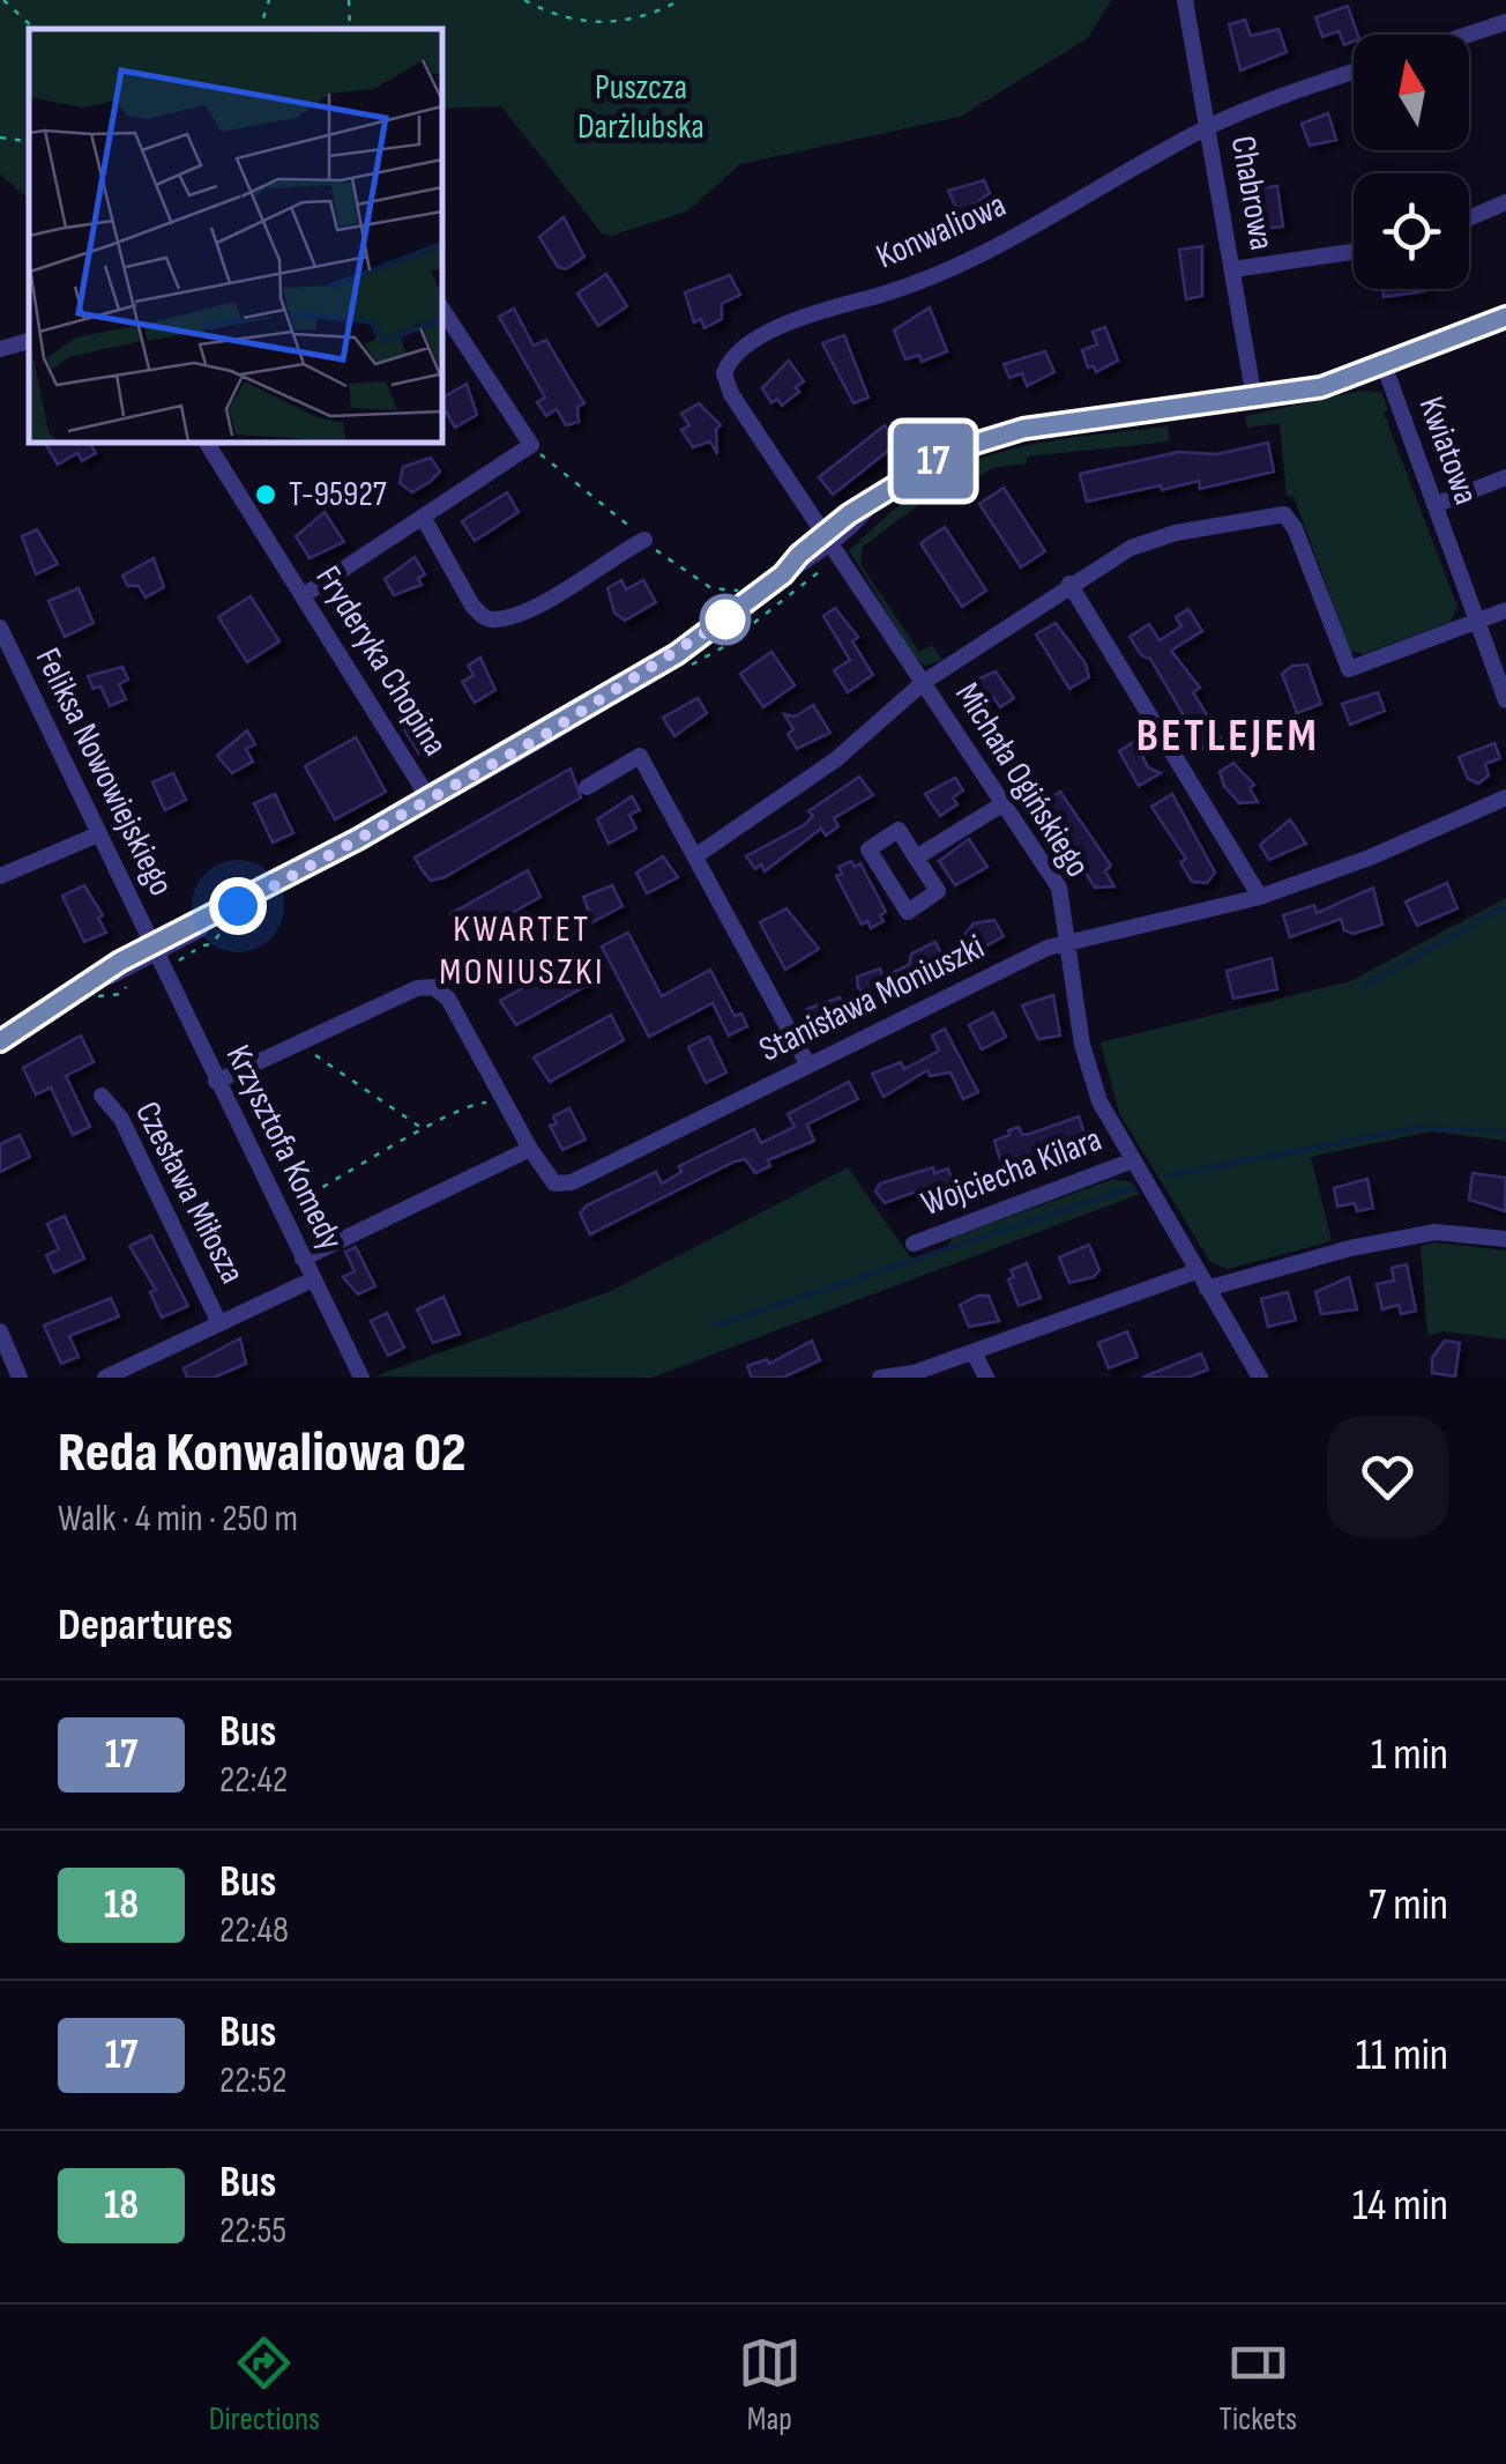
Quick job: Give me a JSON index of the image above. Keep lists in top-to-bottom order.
{
  "streets": {
    "street": [
      "Chabrowa",
      "Konwaliowa",
      "Kwiatowa",
      "Fryderyka Chopina",
      "Feliksa Nowowiejskiego",
      "Michała Ogińskiego",
      "Stanisława Moniuszki",
      "Krzysztofa Komedy",
      "Wojciecha Kilara",
      "Czesława Miłosza"
    ]
  },
  "crossings": [
    ["Chabrowa", "Konwaliowa"],
    ["Konwaliowa", "Michała Ogińskiego"],
    ["Feliksa Nowowiejskiego", "Krzysztofa Komedy"],
    ["Michała Ogińskiego", "Stanisława Moniuszki"],
    ["Michała Ogińskiego", "Wojciecha Kilara"],
    ["Krzysztofa Komedy", "Czesława Miłosza"]
  ],
  "districts": ["BETLEJEM", "KWARTET MONIUSZKI"],
  "parks": ["Puszcza Darżlubska"],
  "places": ["T-95927"],
  "lines": ["bus line 17"],
  "north": "top",
  "page": {
    "on_map": "17",
    "heading": [
      ["Reda Konwaliowa 02", "Walk · 4 min · 250 m"],
      "Departures"
    ],
    "list": [
      {
        "mark": "17",
        "name": "Bus",
        "note": "22:42",
        "value": "1 min"
      },
      {
        "mark": "18",
        "name": "Bus",
        "note": "22:48",
        "value": "7 min"
      },
      {
        "mark": "17",
        "name": "Bus",
        "note": "22:52",
        "value": "11 min"
      },
      {
        "mark": "18",
        "name": "Bus",
        "note": "22:55",
        "value": "14 min"
      }
    ],
    "tabs": ["Directions", "Map", "Tickets"]
  }
}
